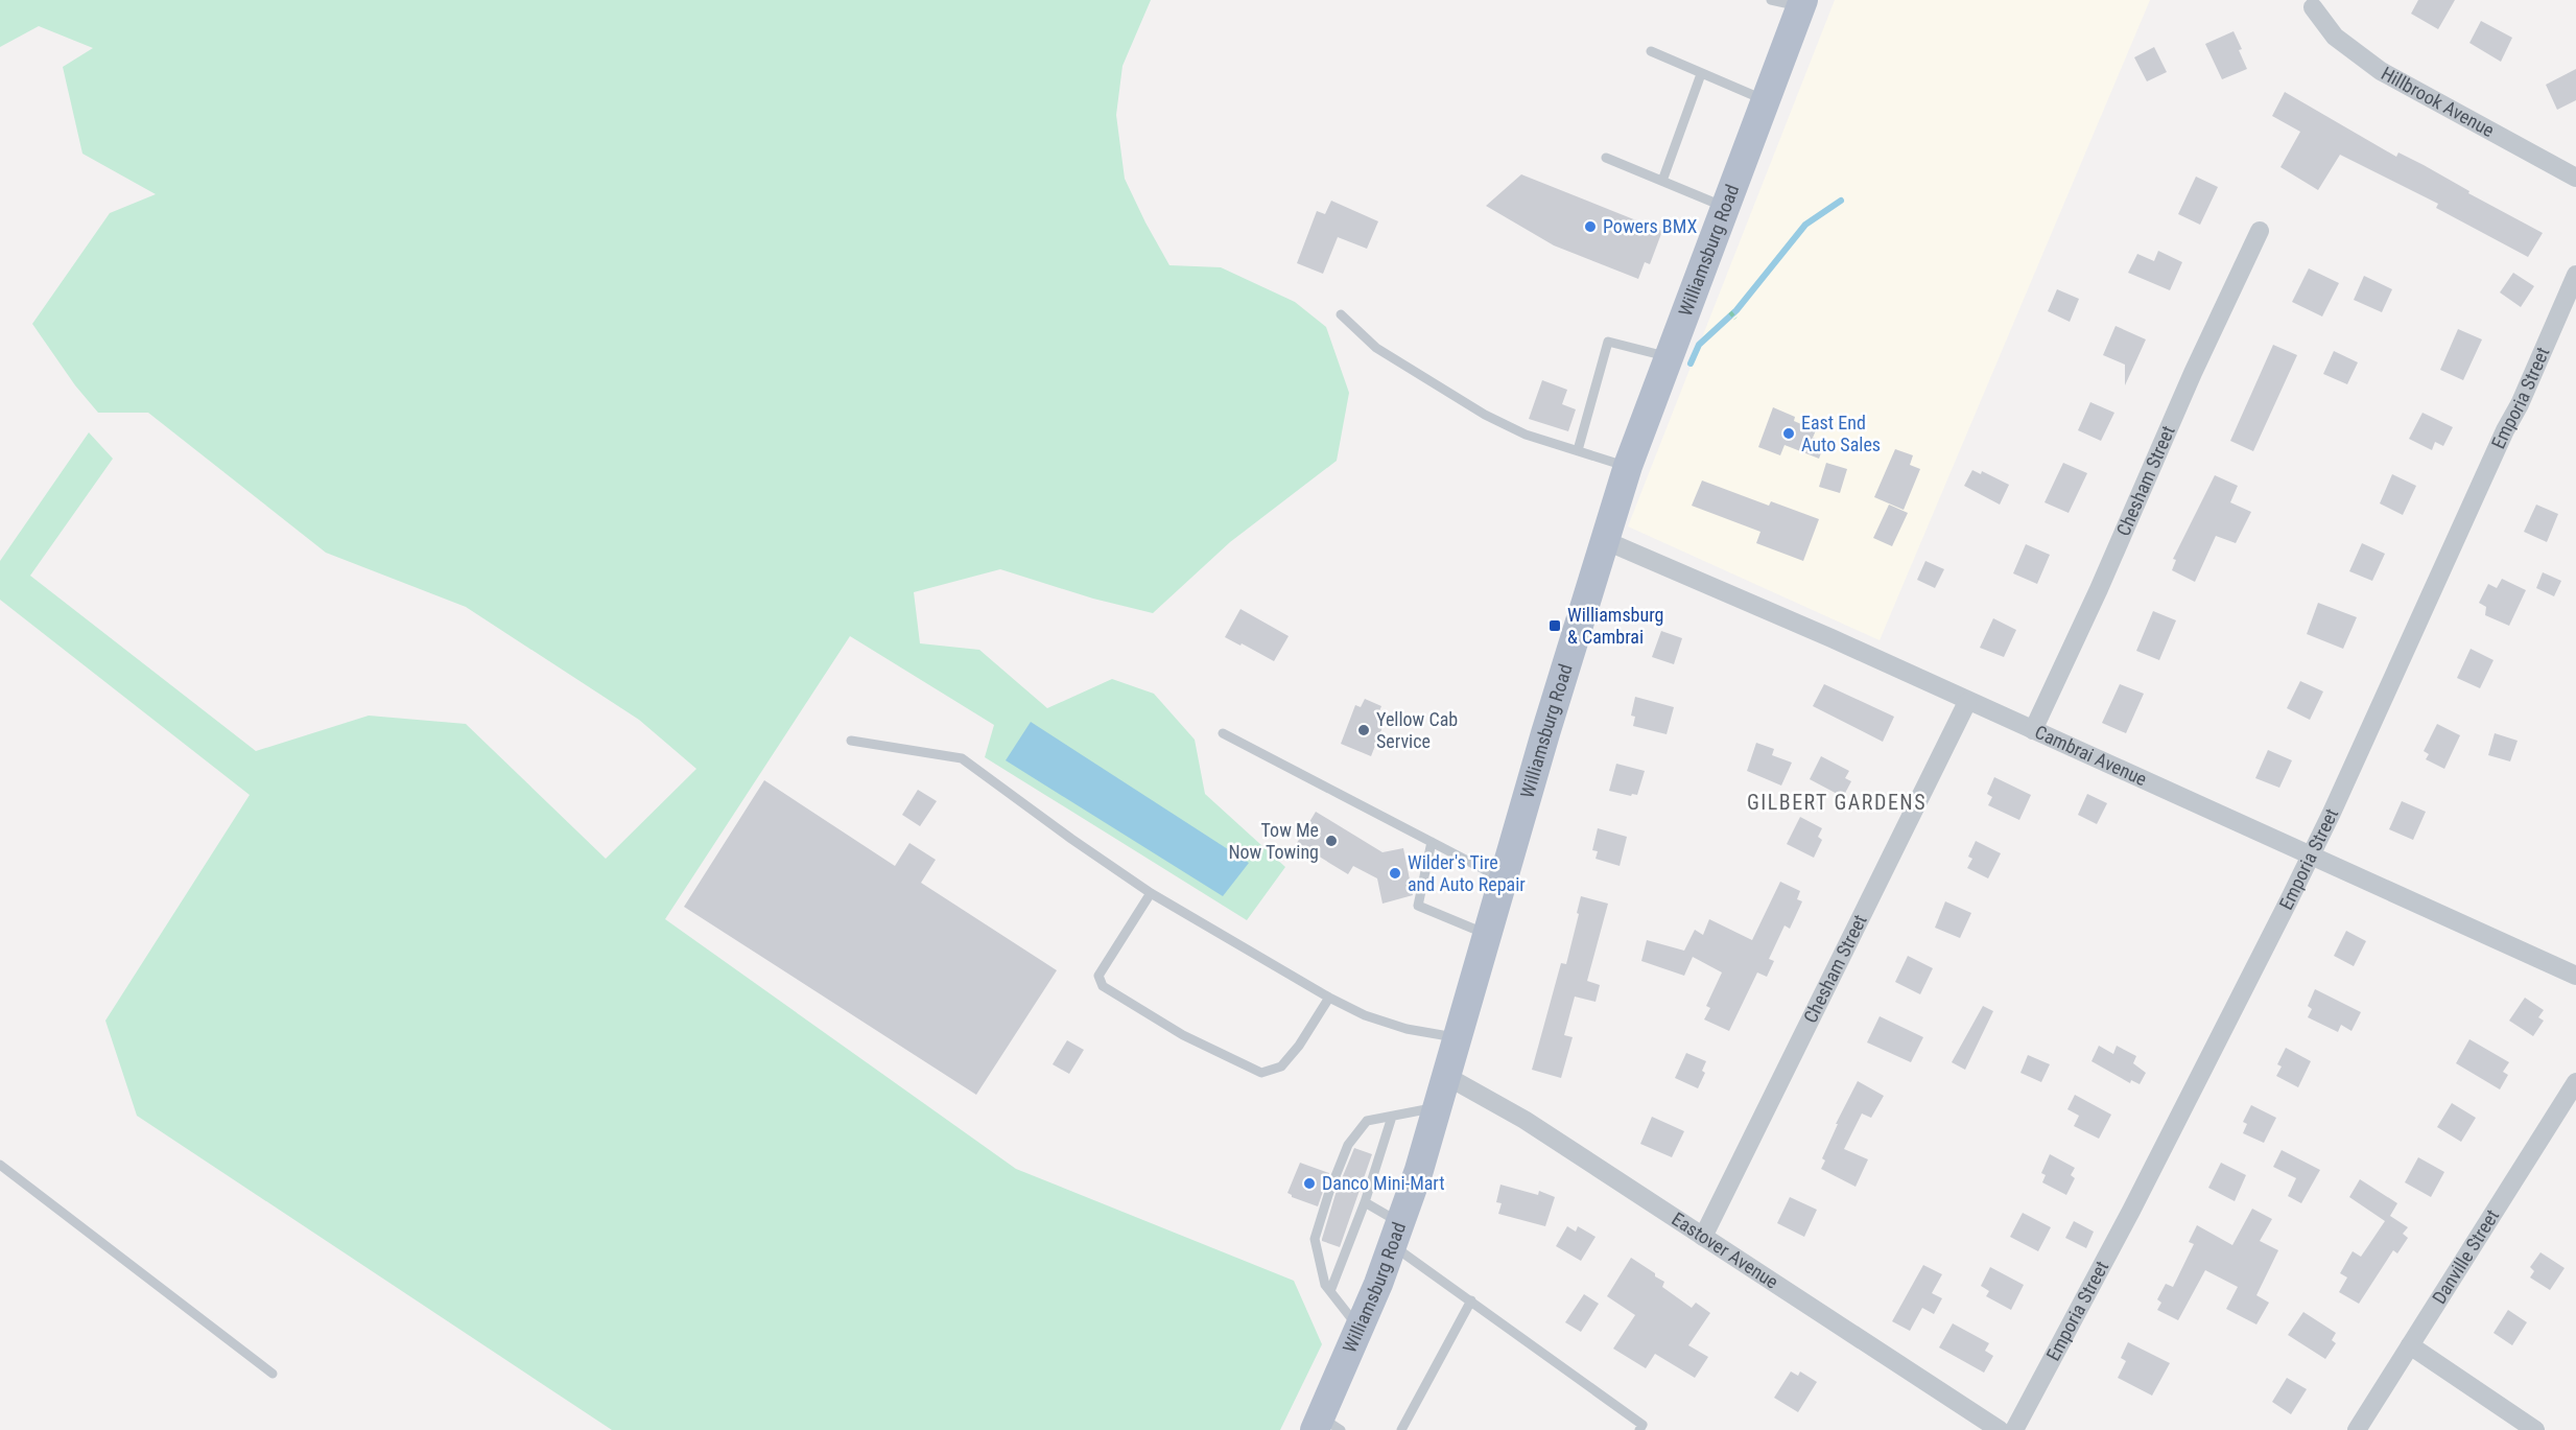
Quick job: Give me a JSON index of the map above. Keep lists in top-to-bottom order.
{
  "streets": {
    "main road": ["Williamsburg Road"],
    "street": [
      "Hillbrook Avenue",
      "Emporia Street",
      "Chesham Street",
      "Cambrai Avenue",
      "Eastover Avenue",
      "Danville Street"
    ]
  },
  "crossings": [
    ["Williamsburg Road", "Cambrai Avenue"],
    ["Williamsburg Road", "Eastover Avenue"],
    ["Emporia Street", "Cambrai Avenue"],
    ["Chesham Street", "Cambrai Avenue"],
    ["Chesham Street", "Eastover Avenue"]
  ],
  "districts": ["GILBERT GARDENS"],
  "places": {
    "other": [
      "Powers BMX",
      "East End Auto Sales",
      "Yellow Cab Service",
      "Tow Me Now Towing",
      "Wilder's Tire and Auto Repair",
      "Danco Mini-Mart"
    ],
    "transit": ["Williamsburg & Cambrai"]
  }
}
